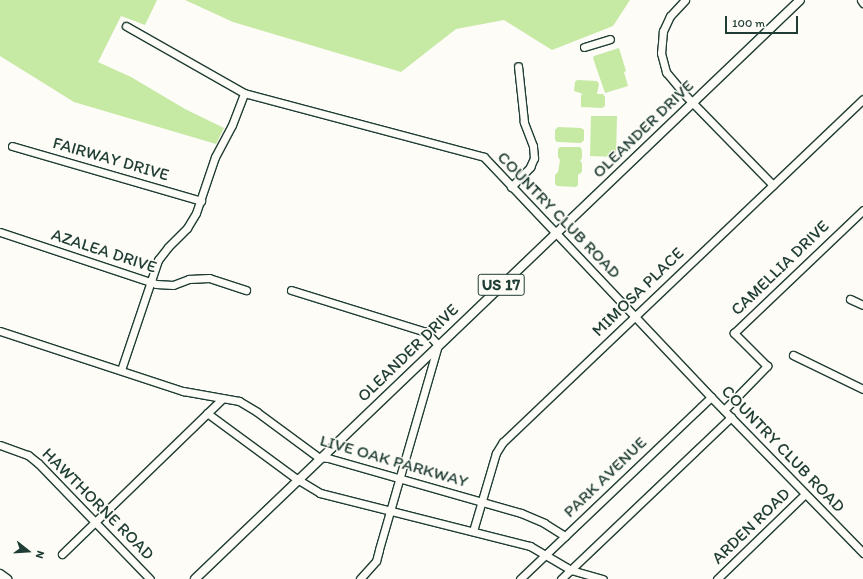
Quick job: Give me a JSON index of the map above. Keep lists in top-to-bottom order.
{
  "streets": {
    "main road": ["OLEANDER DRIVE", "US 17"],
    "street": [
      "FAIRWAY DRIVE",
      "COUNTRY CLUB ROAD",
      "AZALEA DRIVE",
      "CAMELLIA DRIVE",
      "MIMOSA PLACE",
      "LIVE OAK PARKWAY",
      "PARK AVENUE",
      "HAWTHORNE ROAD",
      "ARDEN ROAD"
    ]
  },
  "crossings": [
    ["OLEANDER DRIVE", "COUNTRY CLUB ROAD"],
    ["OLEANDER DRIVE", "LIVE OAK PARKWAY"],
    ["COUNTRY CLUB ROAD", "CAMELLIA DRIVE"],
    ["COUNTRY CLUB ROAD", "MIMOSA PLACE"],
    ["COUNTRY CLUB ROAD", "PARK AVENUE"],
    ["COUNTRY CLUB ROAD", "ARDEN ROAD"],
    ["MIMOSA PLACE", "LIVE OAK PARKWAY"],
    ["LIVE OAK PARKWAY", "PARK AVENUE"]
  ],
  "scale_bar": "100 m",
  "north": "right"
}
